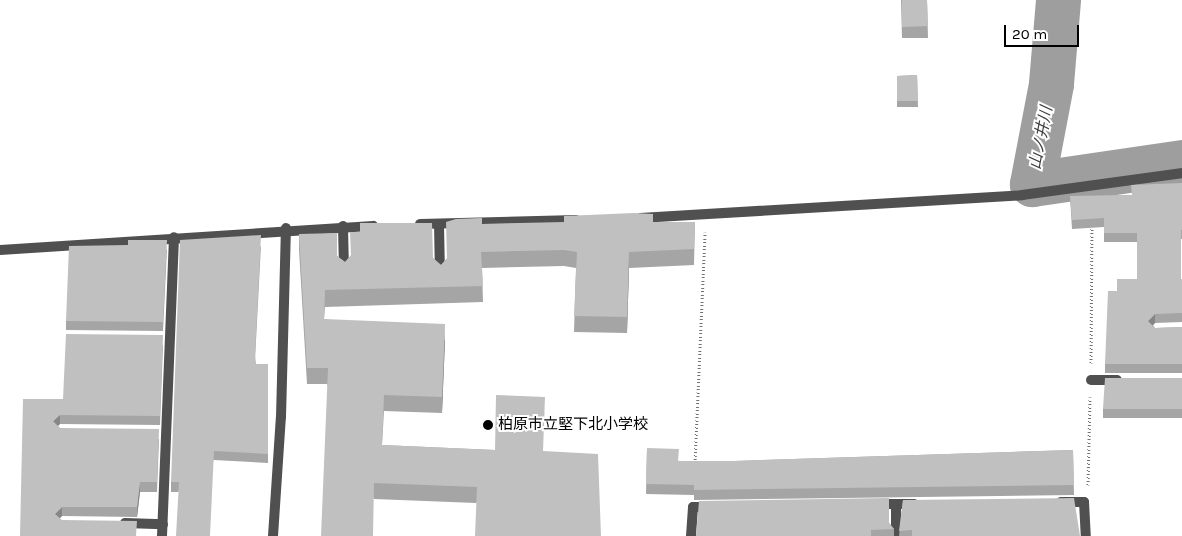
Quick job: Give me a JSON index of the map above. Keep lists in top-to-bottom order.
{
  "water": ["山ノ井川"],
  "places": ["柏原市立堅下北小学校"],
  "scale_bar": "20 m"
}
